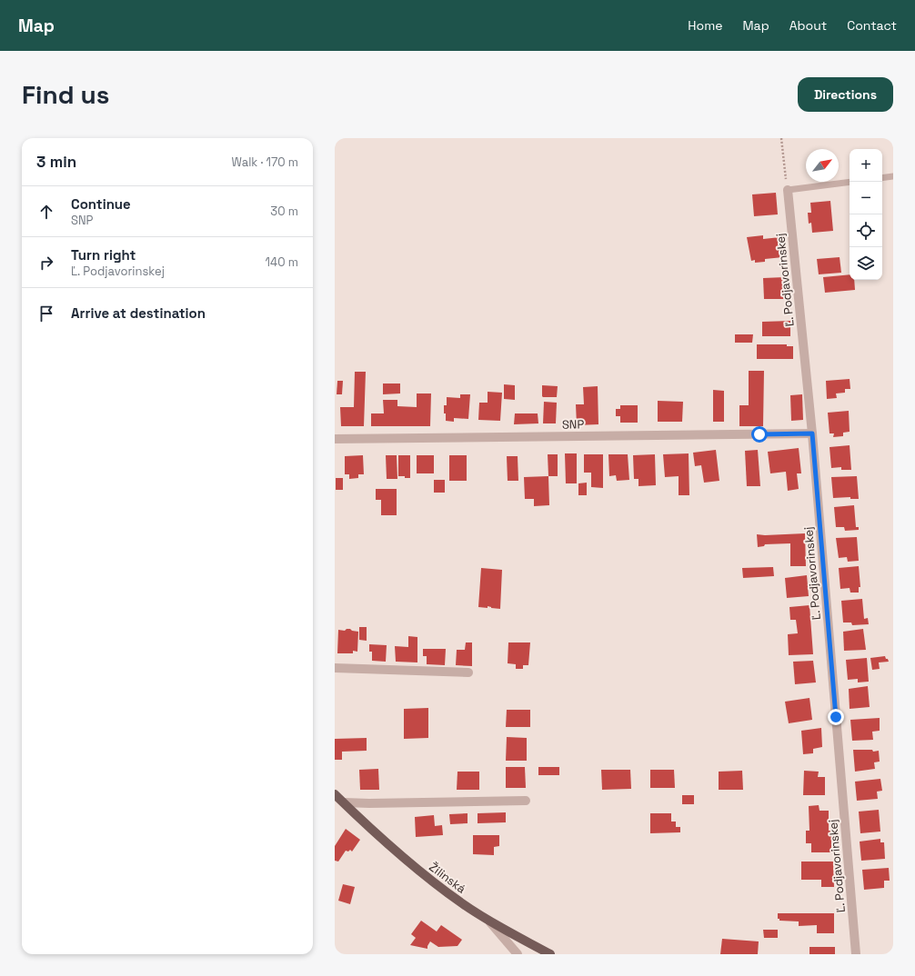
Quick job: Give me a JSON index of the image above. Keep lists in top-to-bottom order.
{
  "streets": {
    "main road": ["Žilinská"],
    "street": ["Ľ. Podjavorinskej", "SNP"]
  },
  "crossings": [
    ["Ľ. Podjavorinskej", "SNP"]
  ],
  "north": "top right",
  "page": {
    "header": "Map",
    "nav": [
      "Home",
      "Map",
      "About",
      "Contact"
    ],
    "buttons": "Directions",
    "title": "Find us",
    "heading": ["3 min", "Walk · 170 m"],
    "map_buttons": ["+", "−"],
    "list": [
      ["Continue", "SNP", "30 m"],
      ["Turn right", "Ľ. Podjavorinskej", "140 m"],
      "Arrive at destination"
    ]
  }
}
